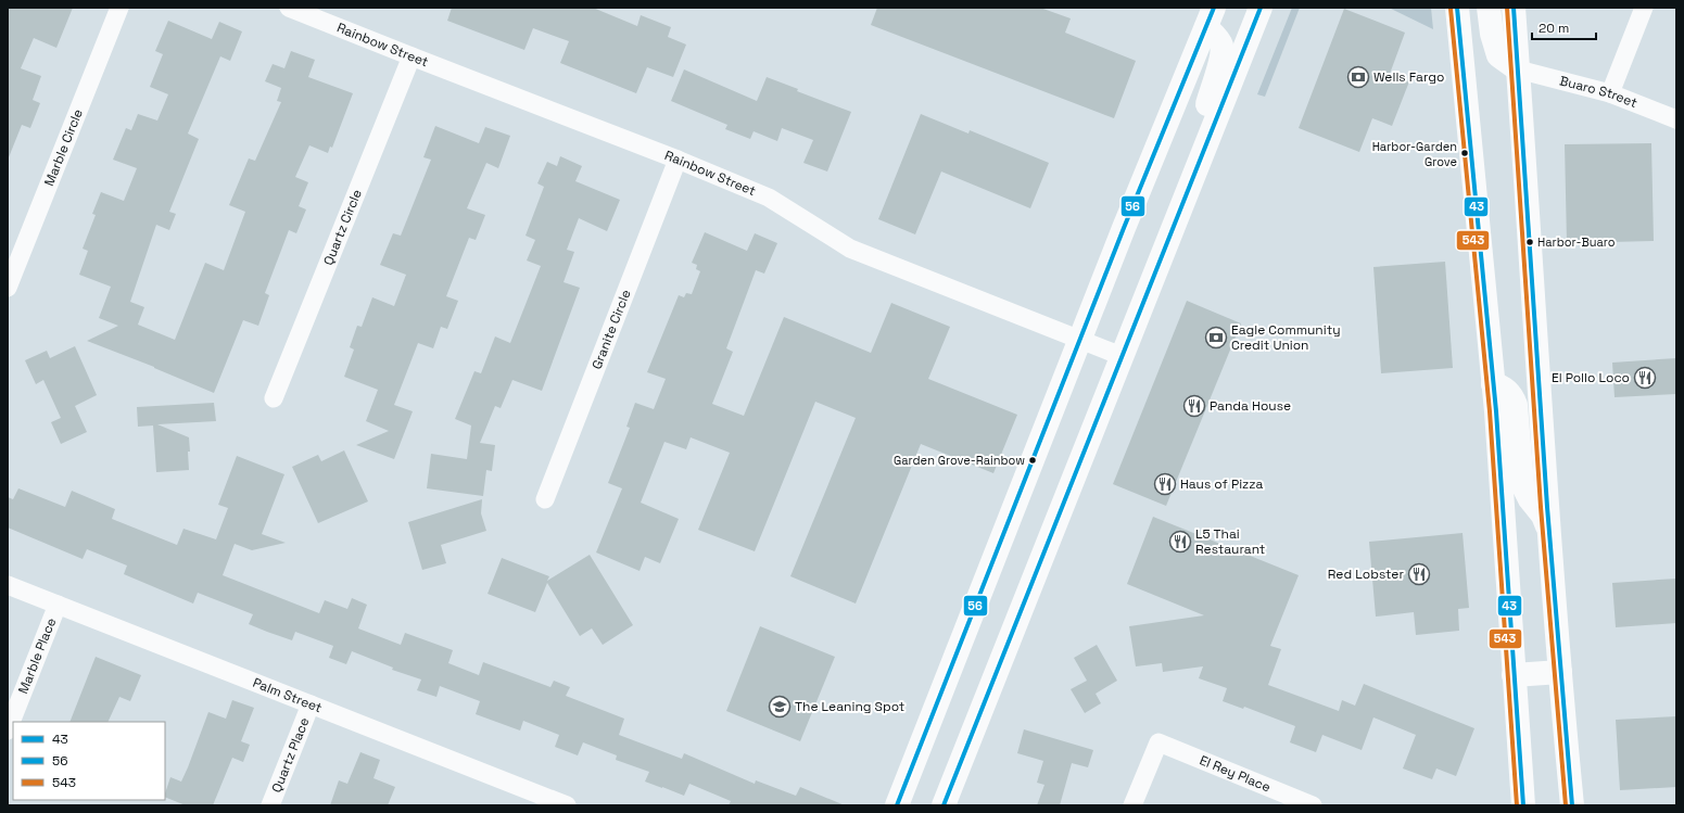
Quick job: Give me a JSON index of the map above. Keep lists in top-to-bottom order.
{
  "streets": {
    "street": [
      "Rainbow Street",
      "Buaro Street",
      "Marble Circle",
      "Quartz Circle",
      "Granite Circle",
      "Marble Place",
      "Palm Street",
      "Quartz Place",
      "El Rey Place"
    ]
  },
  "crossings": [
    ["Rainbow Street", "Quartz Circle"],
    ["Rainbow Street", "Granite Circle"],
    ["Marble Place", "Palm Street"],
    ["Palm Street", "Quartz Place"]
  ],
  "places": {
    "bank": ["Wells Fargo", "Eagle Community Credit Union"],
    "other": ["Harbor-Garden Grove", "Harbor-Buaro", "Garden Grove-Rainbow"],
    "restaurant": [
      "El Pollo Loco",
      "Panda House",
      "Haus of Pizza",
      "L5 Thai Restaurant",
      "Red Lobster"
    ],
    "school or university": ["The Leaning Spot"]
  },
  "lines": ["transit line 43", "transit line 56", "transit line 543"],
  "legend": ["43", "56", "543"],
  "scale_bar": "20 m"
}
